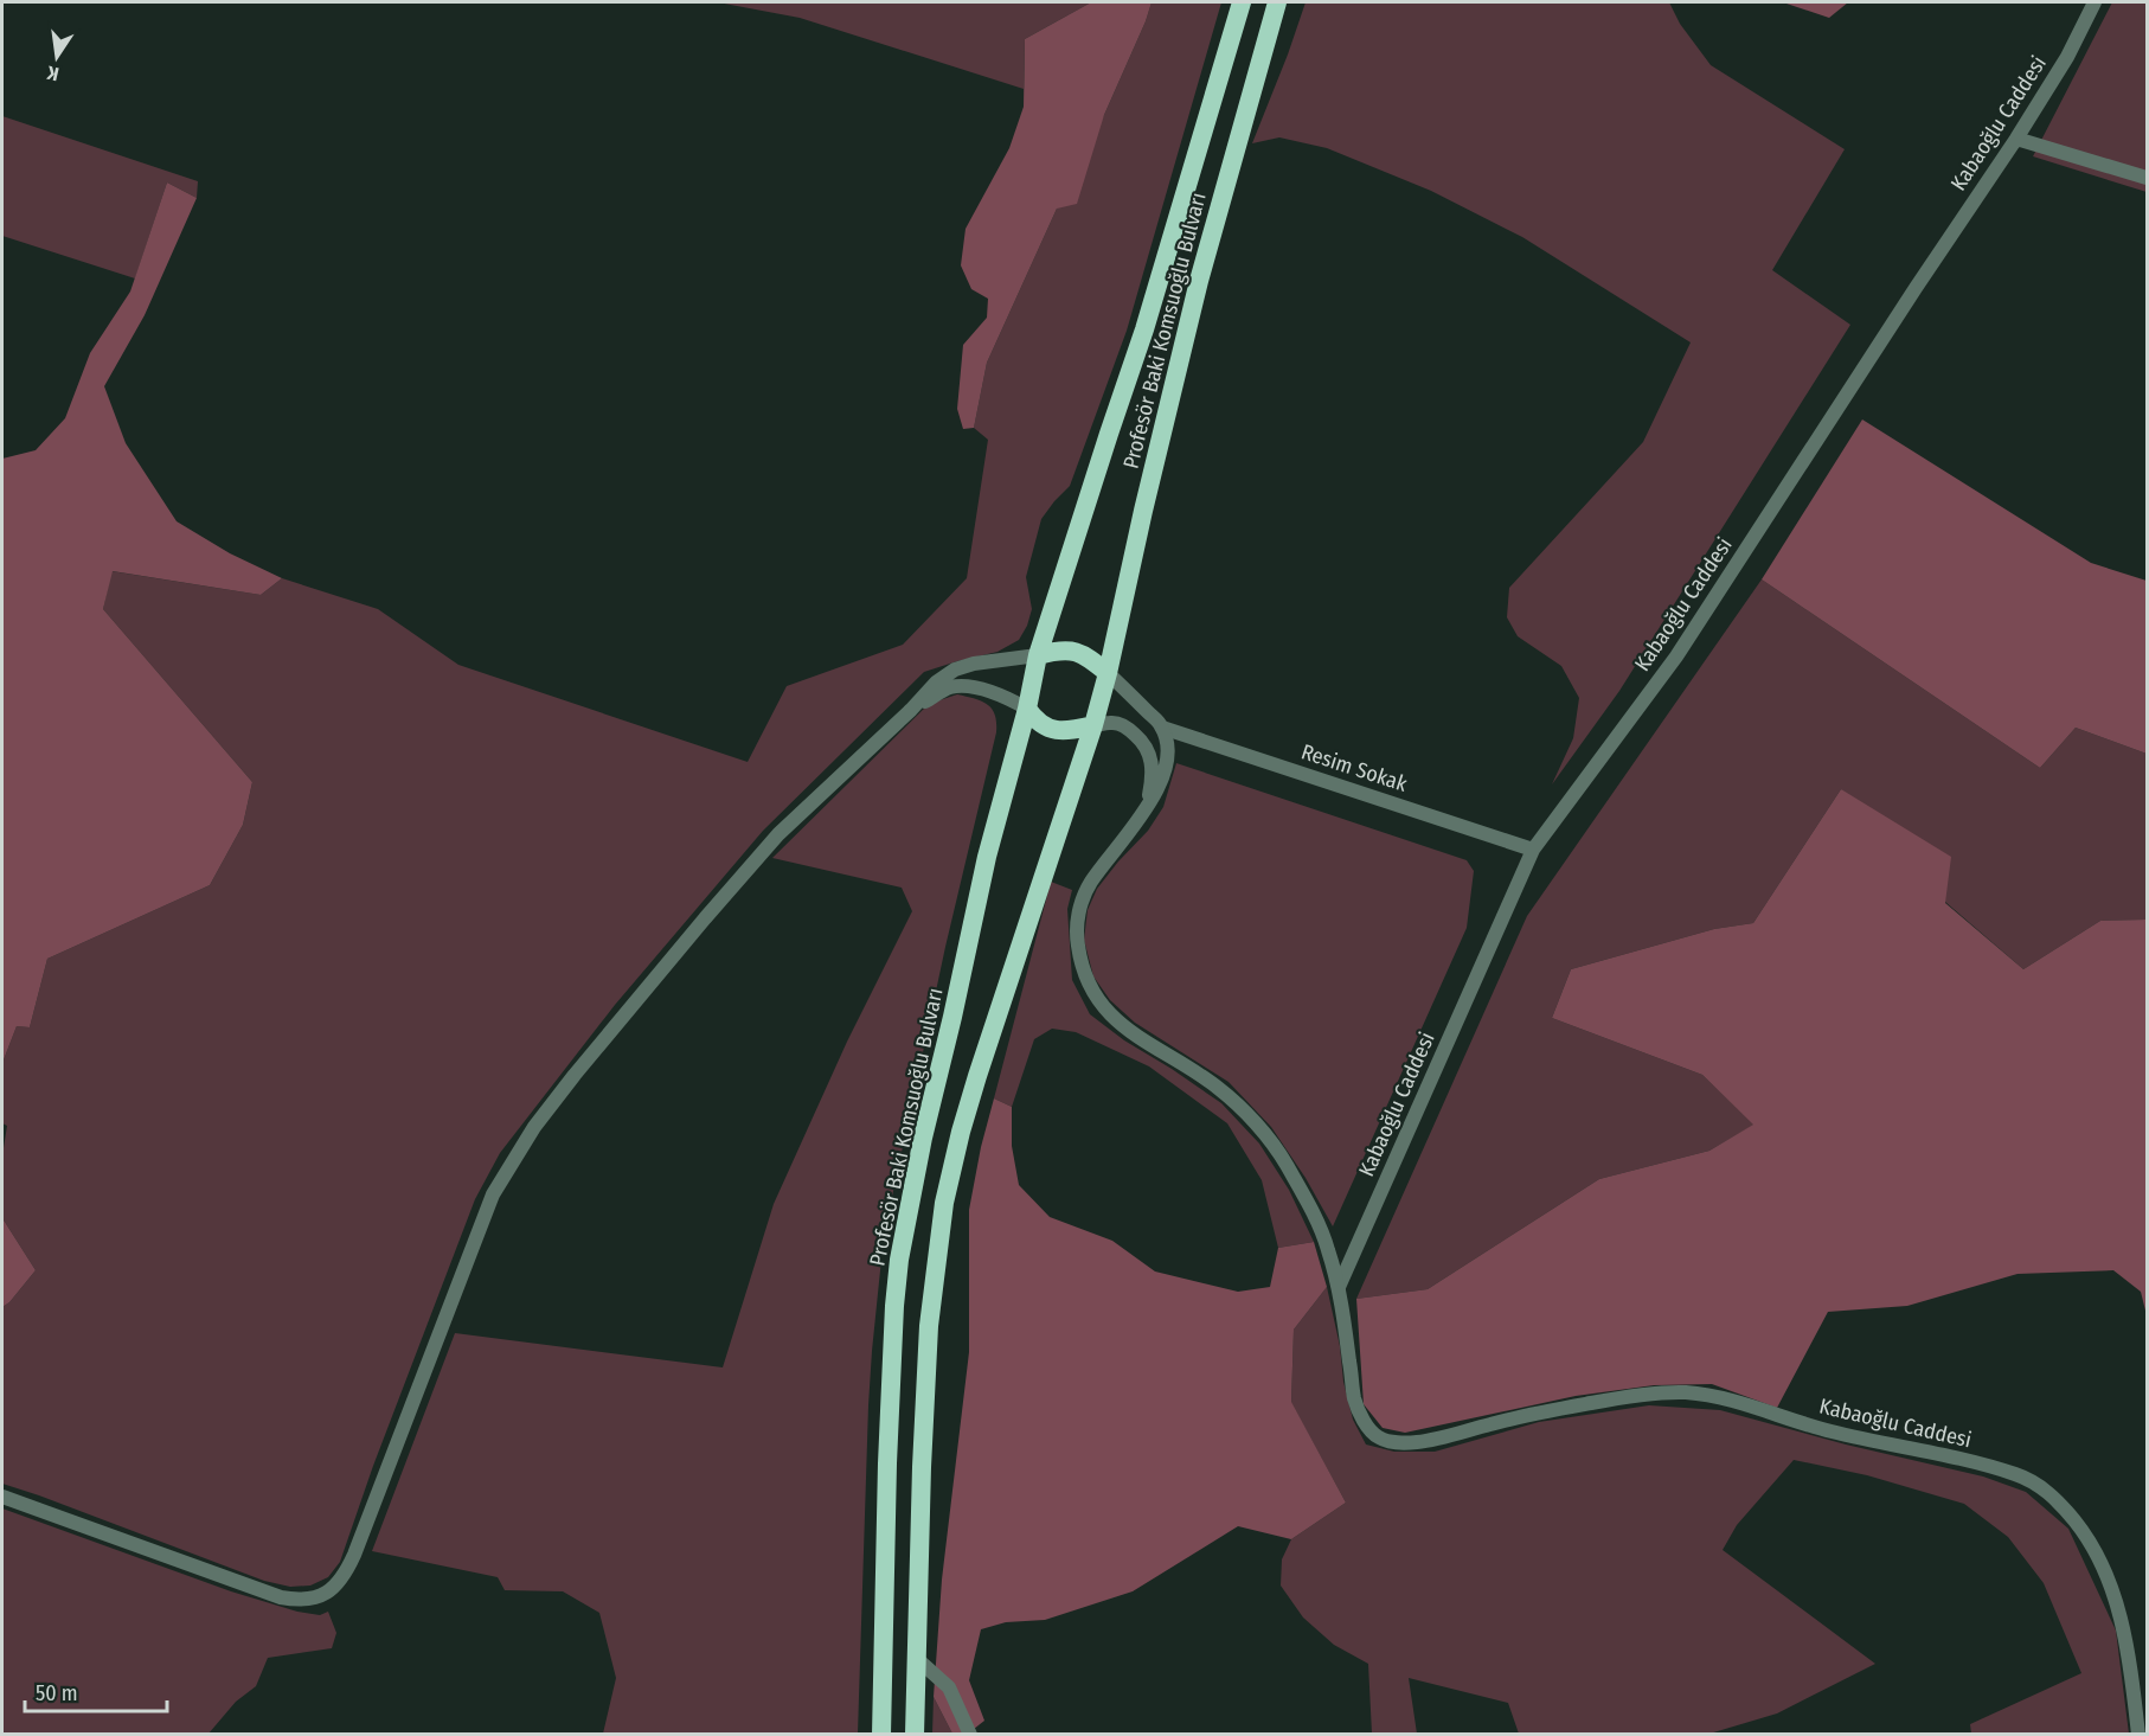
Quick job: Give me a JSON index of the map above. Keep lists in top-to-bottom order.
{
  "streets": {
    "highway": ["Profesör Baki Komsuoğlu Bulvarı"],
    "street": ["Kabaoğlu Caddesi", "Resim Sokak"]
  },
  "crossings": [
    ["Kabaoğlu Caddesi", "Resim Sokak"]
  ],
  "scale_bar": "50 m",
  "north": "bottom"
}
